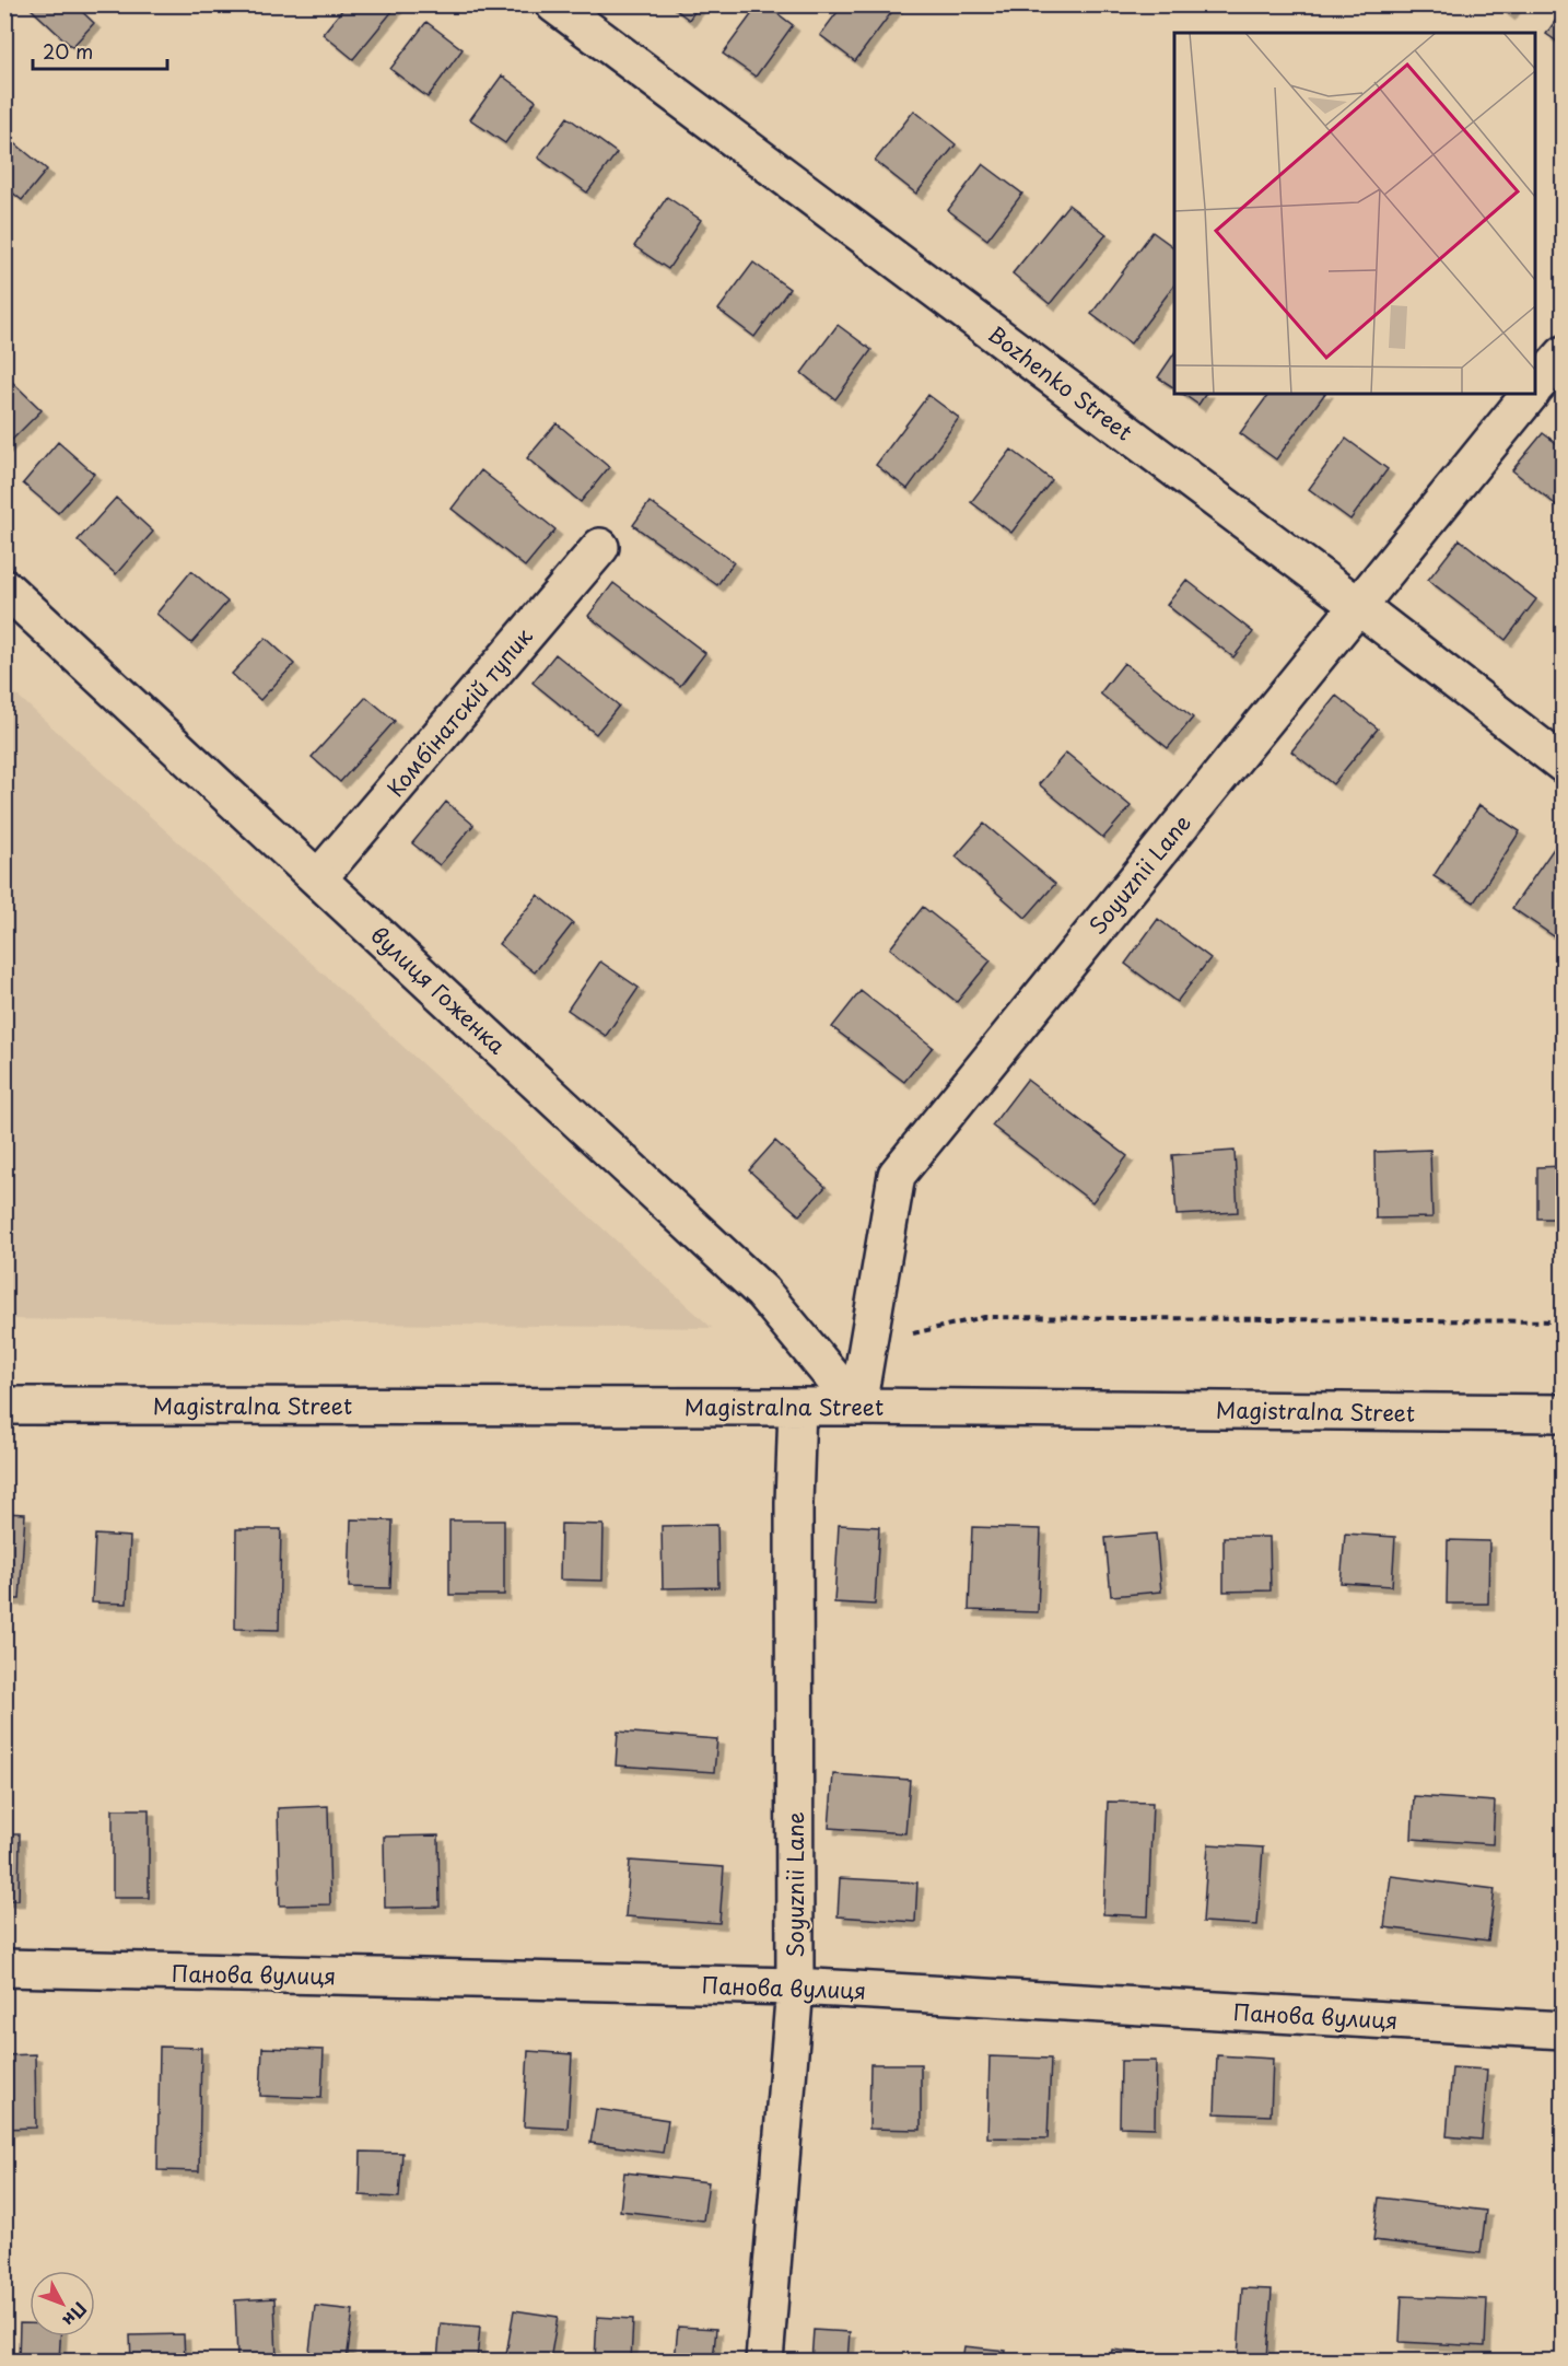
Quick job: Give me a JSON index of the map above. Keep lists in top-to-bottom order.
{
  "streets": {
    "street": [
      "Bozhenko Street",
      "Комбінатскій тупик",
      "Soyuznii Lane",
      "вулиця Гоженка",
      "Magistralna Street",
      "Панова вулиця"
    ]
  },
  "crossings": [
    ["Bozhenko Street", "Soyuznii Lane"],
    ["Комбінатскій тупик", "вулиця Гоженка"],
    ["Soyuznii Lane", "вулиця Гоженка"],
    ["Soyuznii Lane", "Magistralna Street"],
    ["Soyuznii Lane", "Панова вулиця"],
    ["вулиця Гоженка", "Magistralna Street"]
  ],
  "scale_bar": "20 m",
  "north": "bottom right"
}
